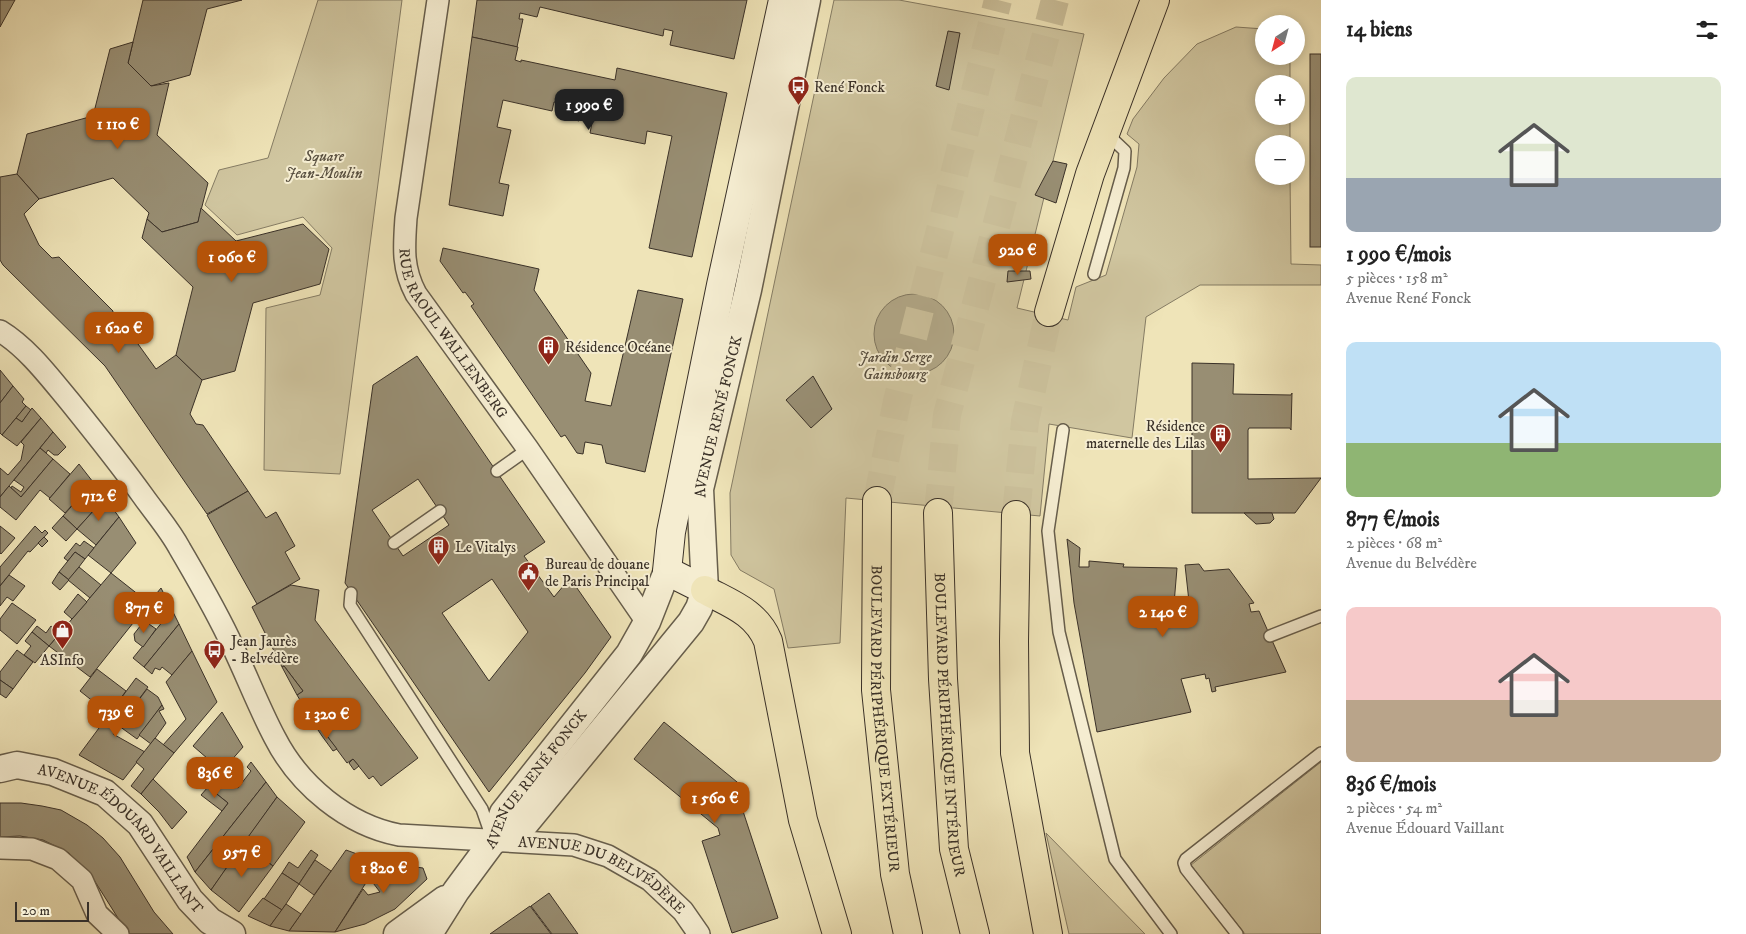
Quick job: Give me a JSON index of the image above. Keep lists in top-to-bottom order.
{
  "streets": {
    "highway": ["BOULEVARD PÉRIPHÉRIQUE EXTÉRIEUR", "BOULEVARD PÉRIPHÉRIQUE INTÉRIEUR"],
    "main road": ["AVENUE RENÉ FONCK"],
    "street": ["RUE RAOUL WALLENBERG", "AVENUE ÉDOUARD VAILLANT", "AVENUE DU BELVÉDÈRE"]
  },
  "crossings": [
    ["RUE RAOUL WALLENBERG", "AVENUE RENÉ FONCK"],
    ["AVENUE RENÉ FONCK", "AVENUE DU BELVÉDÈRE"]
  ],
  "parks": ["Square Jean-Moulin", "Jardin Serge Gainsbourg"],
  "places": {
    "bus stop": ["René Fonck", "Jean Jaurès - Belvédère"],
    "building": ["Résidence Océane", "Résidence maternelle des Lilas", "Le Vitalys"],
    "public building": ["Bureau de douane de Paris Principal"],
    "shop": ["ASInfo"]
  },
  "scale_bar": "20 m",
  "north": "bottom left",
  "page": {
    "heading": "14 biens",
    "map_buttons": ["+", "−"],
    "list": [
      {
        "name": "1 990 €/mois",
        "note": "5 pièces · 158 m² · Avenue René Fonck"
      },
      {
        "name": "877 €/mois",
        "note": "2 pièces · 68 m² · Avenue du Belvédère"
      },
      {
        "name": "836 €/mois",
        "note": "2 pièces · 54 m² · Avenue Édouard Vaillant"
      }
    ],
    "price": [
      "1 990 €",
      "1 110 €",
      "920 €",
      "1 060 €",
      "1 620 €",
      "712 €",
      "877 €",
      "2 140 €",
      "739 €",
      "1 320 €",
      "836 €",
      "1 560 €",
      "957 €",
      "1 820 €"
    ],
    "scale": "20 m"
  }
}
